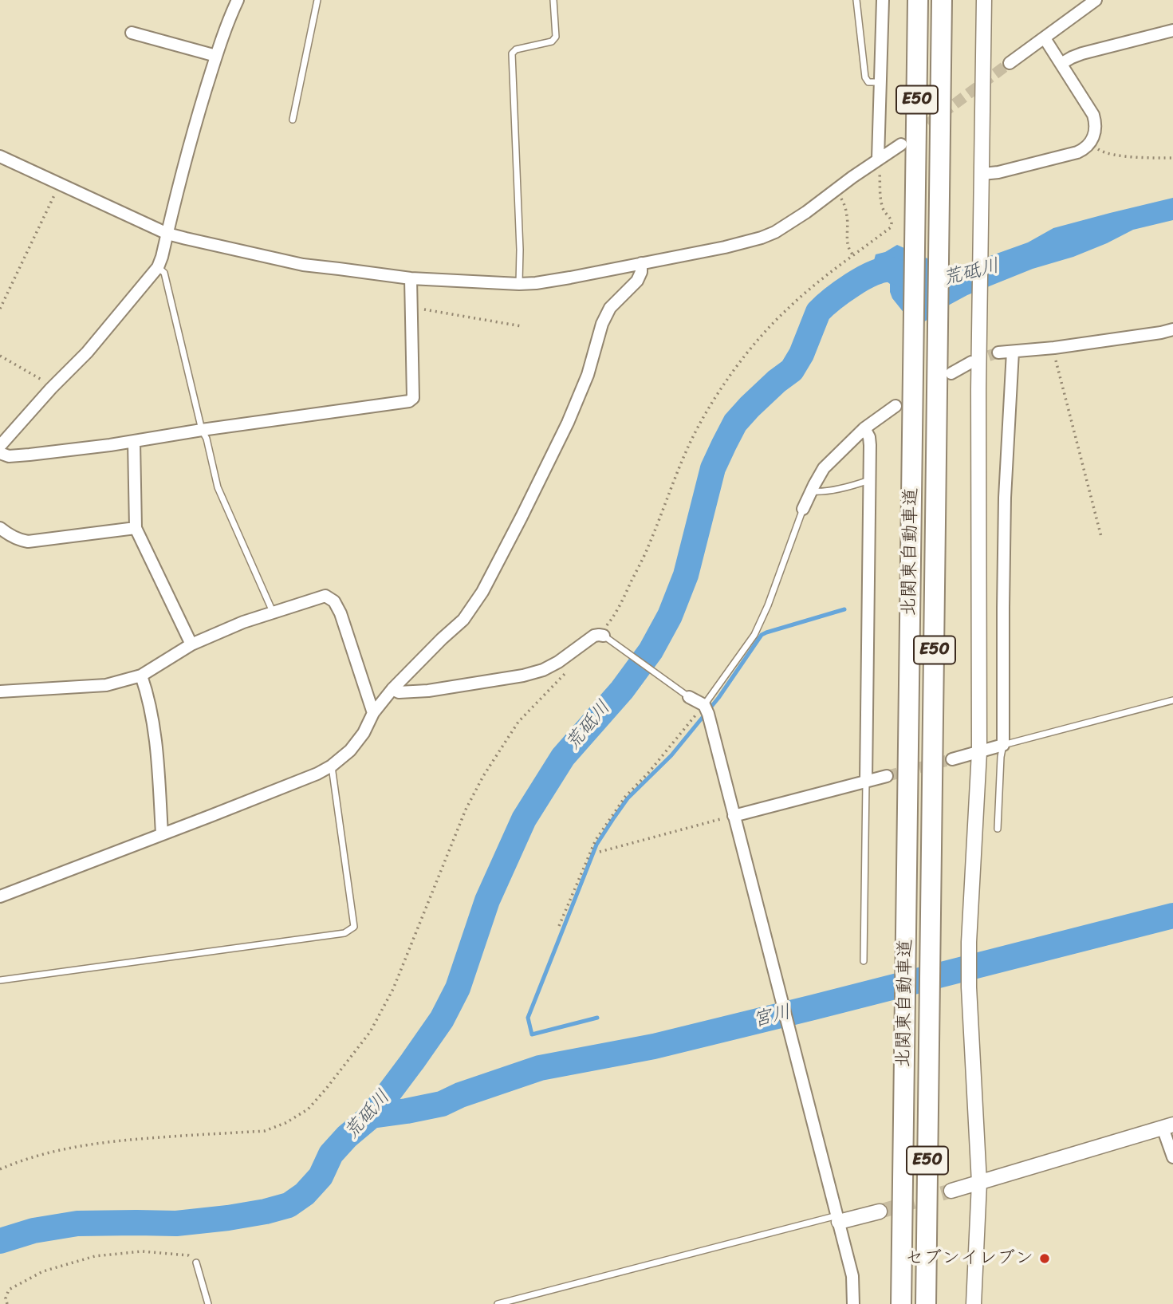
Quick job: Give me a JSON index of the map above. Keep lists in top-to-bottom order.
{
  "streets": {
    "highway": ["E50", "北関東自動車道"]
  },
  "water": ["荒砥川", "宮川"],
  "places": ["セブンイレブン"]
}
